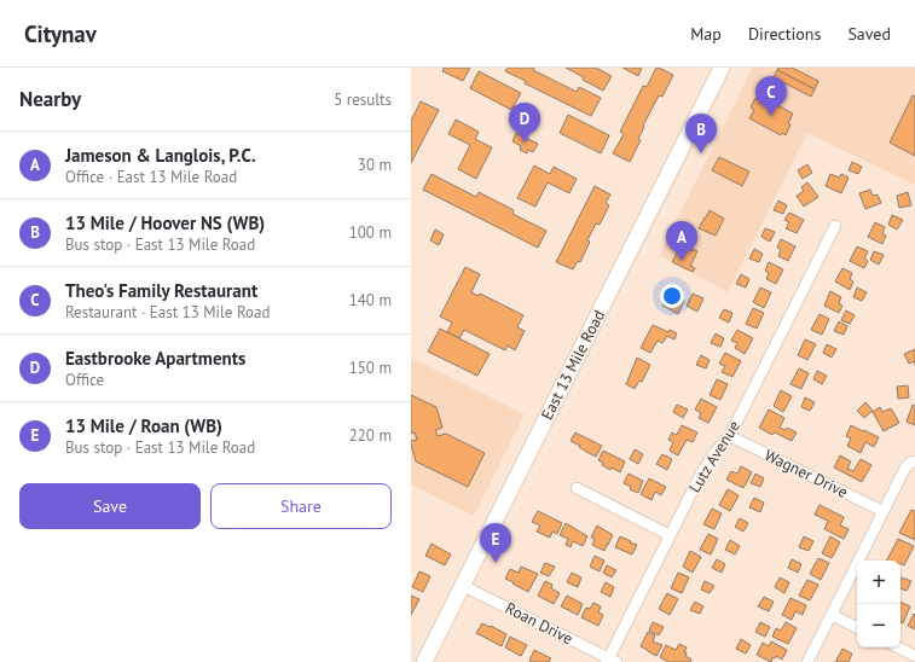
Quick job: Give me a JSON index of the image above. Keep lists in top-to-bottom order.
{
  "streets": {
    "main road": ["East 13 Mile Road"],
    "street": ["Lutz Avenue", "Wagner Drive", "Roan Drive"]
  },
  "crossings": [
    ["East 13 Mile Road", "Roan Drive"],
    ["Lutz Avenue", "Wagner Drive"],
    ["Lutz Avenue", "Roan Drive"]
  ],
  "page": {
    "header": "Citynav",
    "nav": ["Map", "Directions", "Saved"],
    "heading": ["Nearby", "5 results"],
    "pins": [
      "C",
      "D",
      "B",
      "A",
      "E"
    ],
    "list": [
      {
        "mark": "A",
        "name": "Jameson & Langlois, P.C.",
        "note": "Office · East 13 Mile Road",
        "value": "30 m"
      },
      {
        "mark": "B",
        "name": "13 Mile / Hoover NS (WB)",
        "note": "Bus stop · East 13 Mile Road",
        "value": "100 m"
      },
      {
        "mark": "C",
        "name": "Theo's Family Restaurant",
        "note": "Restaurant · East 13 Mile Road",
        "value": "140 m"
      },
      {
        "mark": "D",
        "name": "Eastbrooke Apartments",
        "note": "Office",
        "value": "150 m"
      },
      {
        "mark": "E",
        "name": "13 Mile / Roan (WB)",
        "note": "Bus stop · East 13 Mile Road",
        "value": "220 m"
      }
    ],
    "buttons": ["Save", "Share"],
    "map_buttons": ["+", "−"]
  }
}
